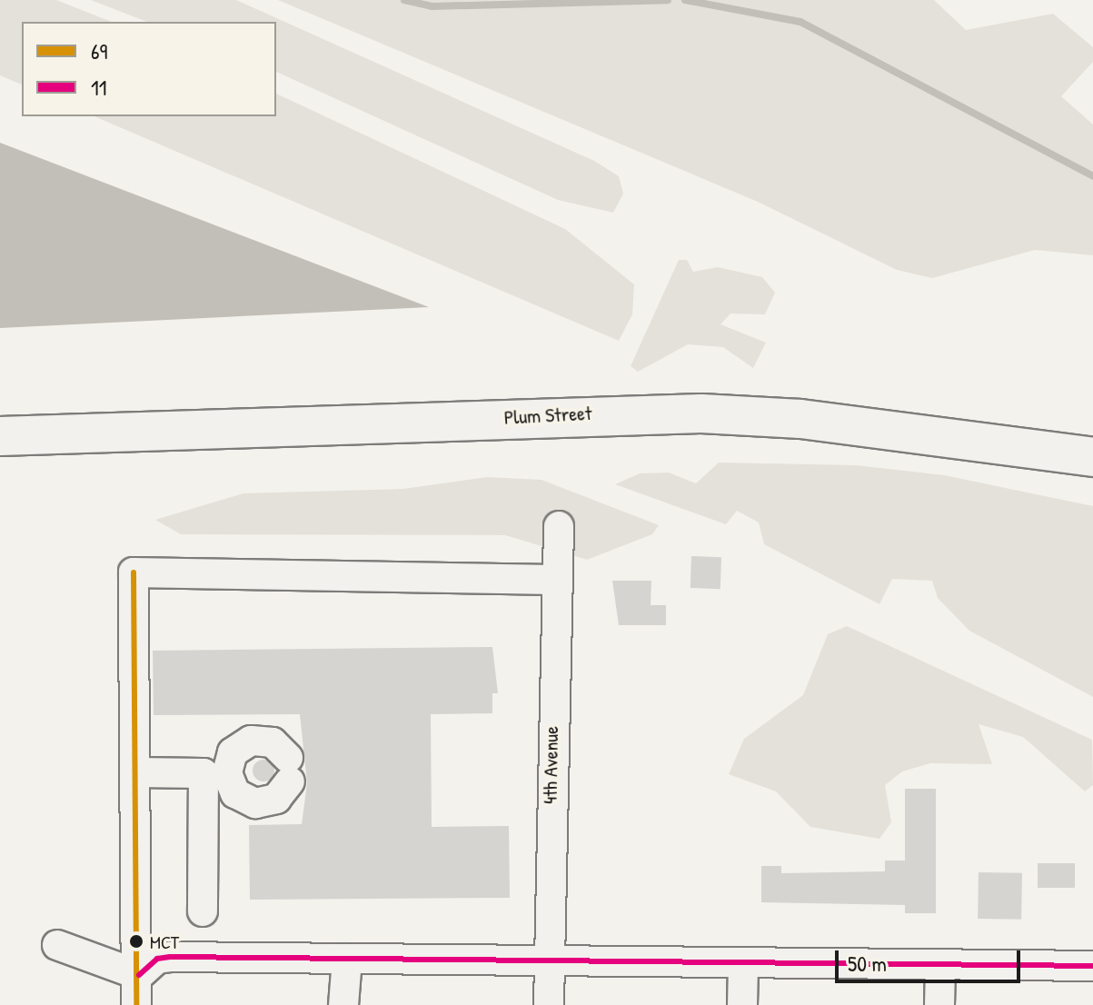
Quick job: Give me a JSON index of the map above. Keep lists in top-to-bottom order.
{
  "streets": {
    "main road": ["Plum Street"],
    "street": ["4th Avenue"]
  },
  "places": ["MCT"],
  "lines": ["transit line 69", "transit line 11"],
  "legend": ["69", "11"],
  "scale_bar": "50 m"
}
